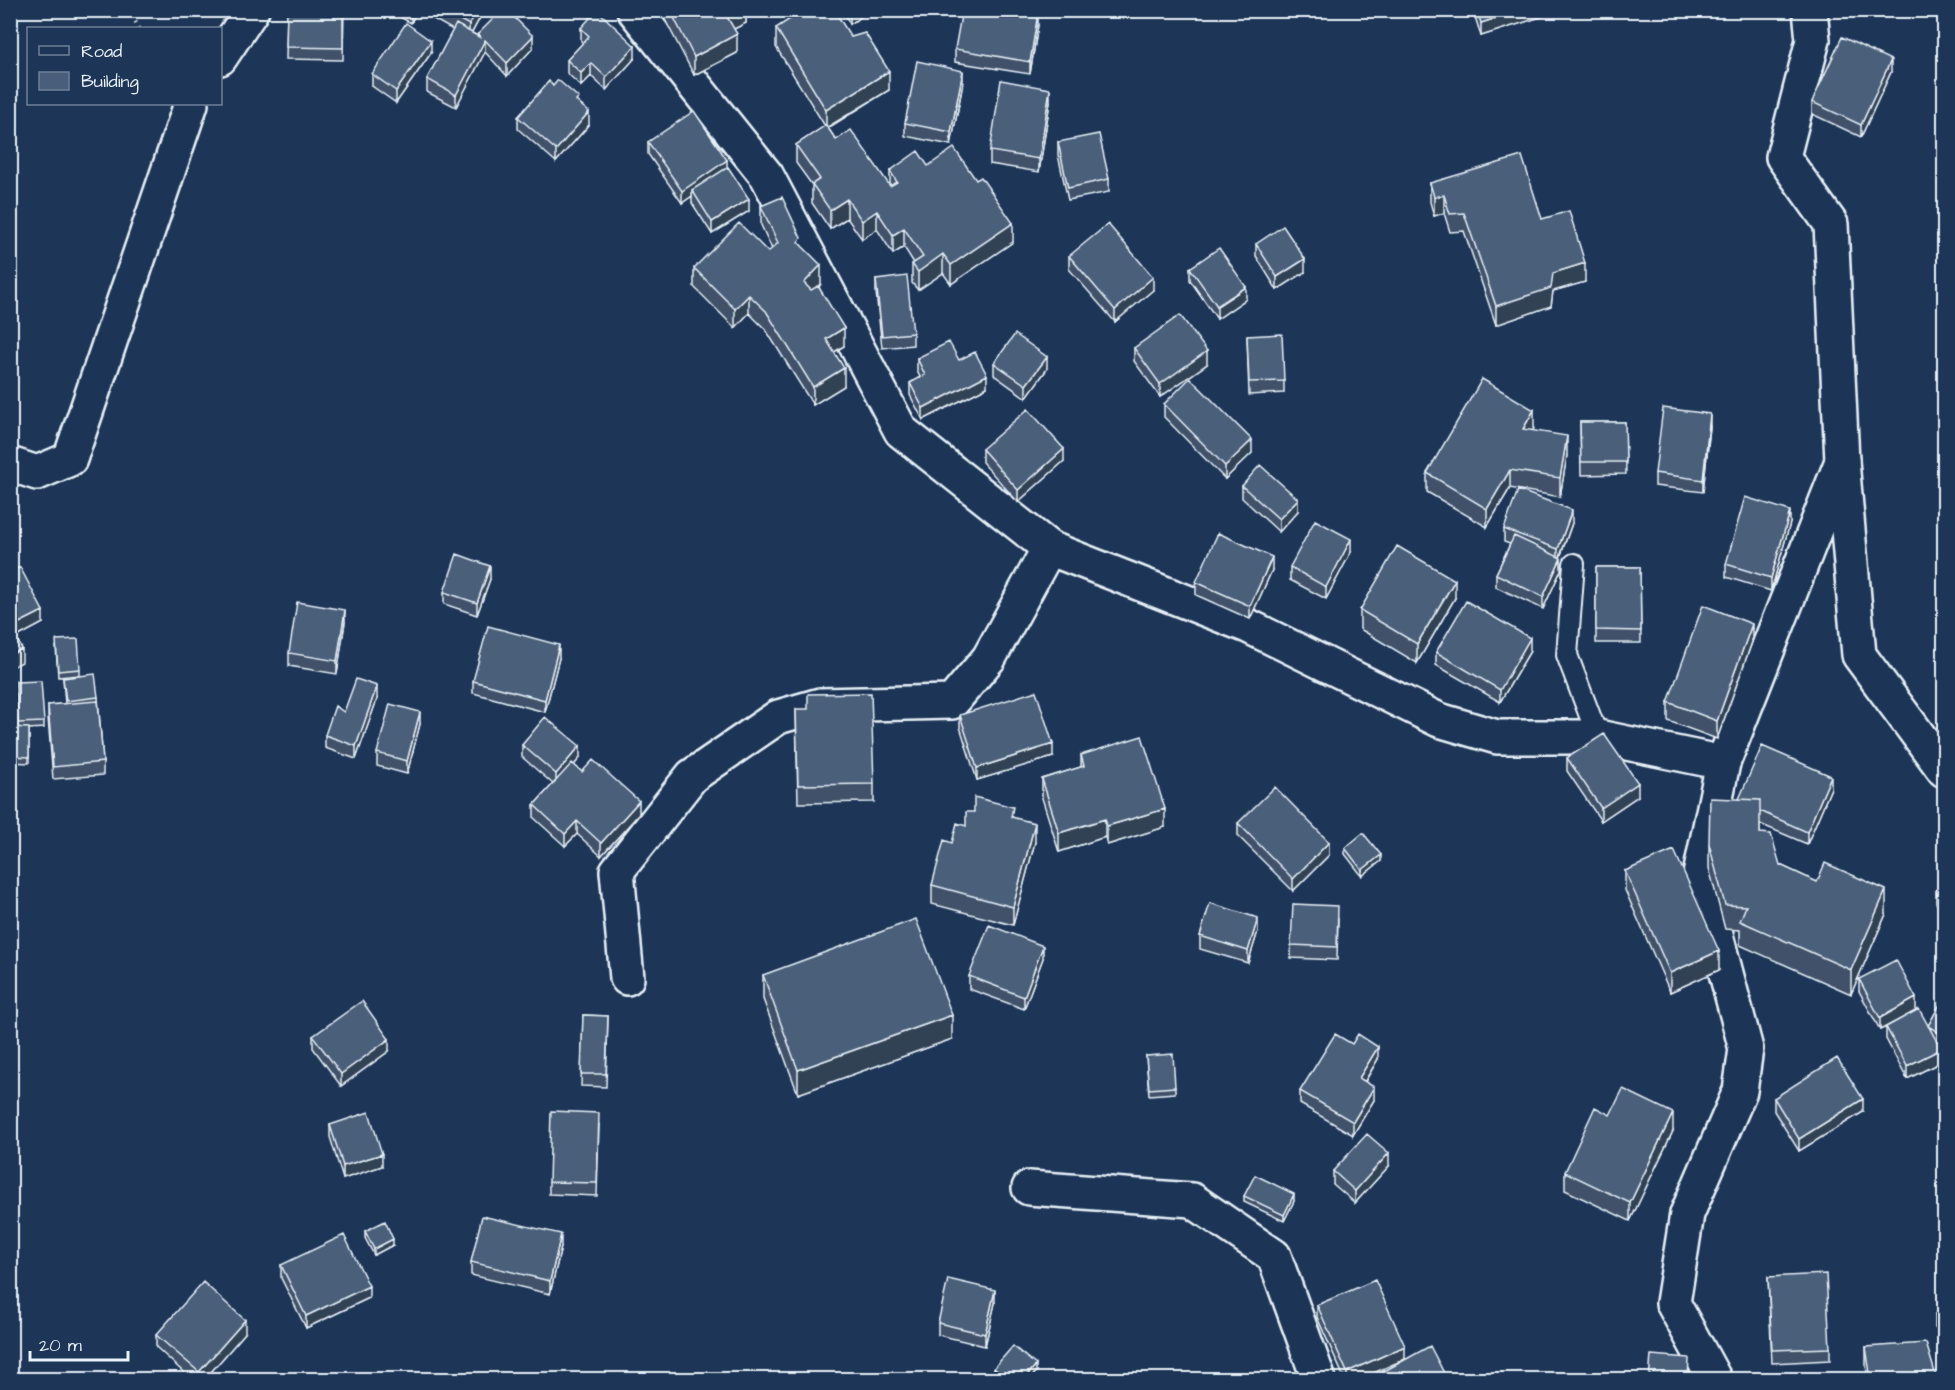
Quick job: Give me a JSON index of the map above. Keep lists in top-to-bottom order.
{
  "legend": ["Road", "Building"],
  "scale_bar": "20 m"
}
